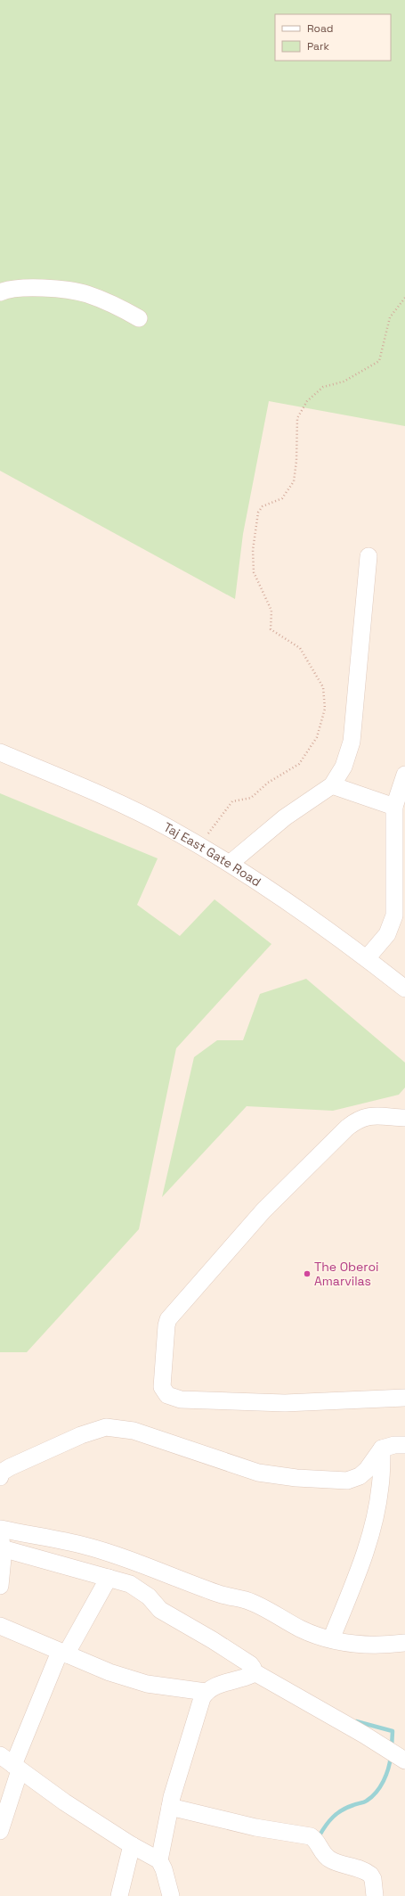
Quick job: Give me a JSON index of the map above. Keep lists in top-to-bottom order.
{
  "streets": {
    "street": ["Taj East Gate Road"]
  },
  "places": ["The Oberoi Amarvilas"],
  "legend": ["Road", "Park"]
}
